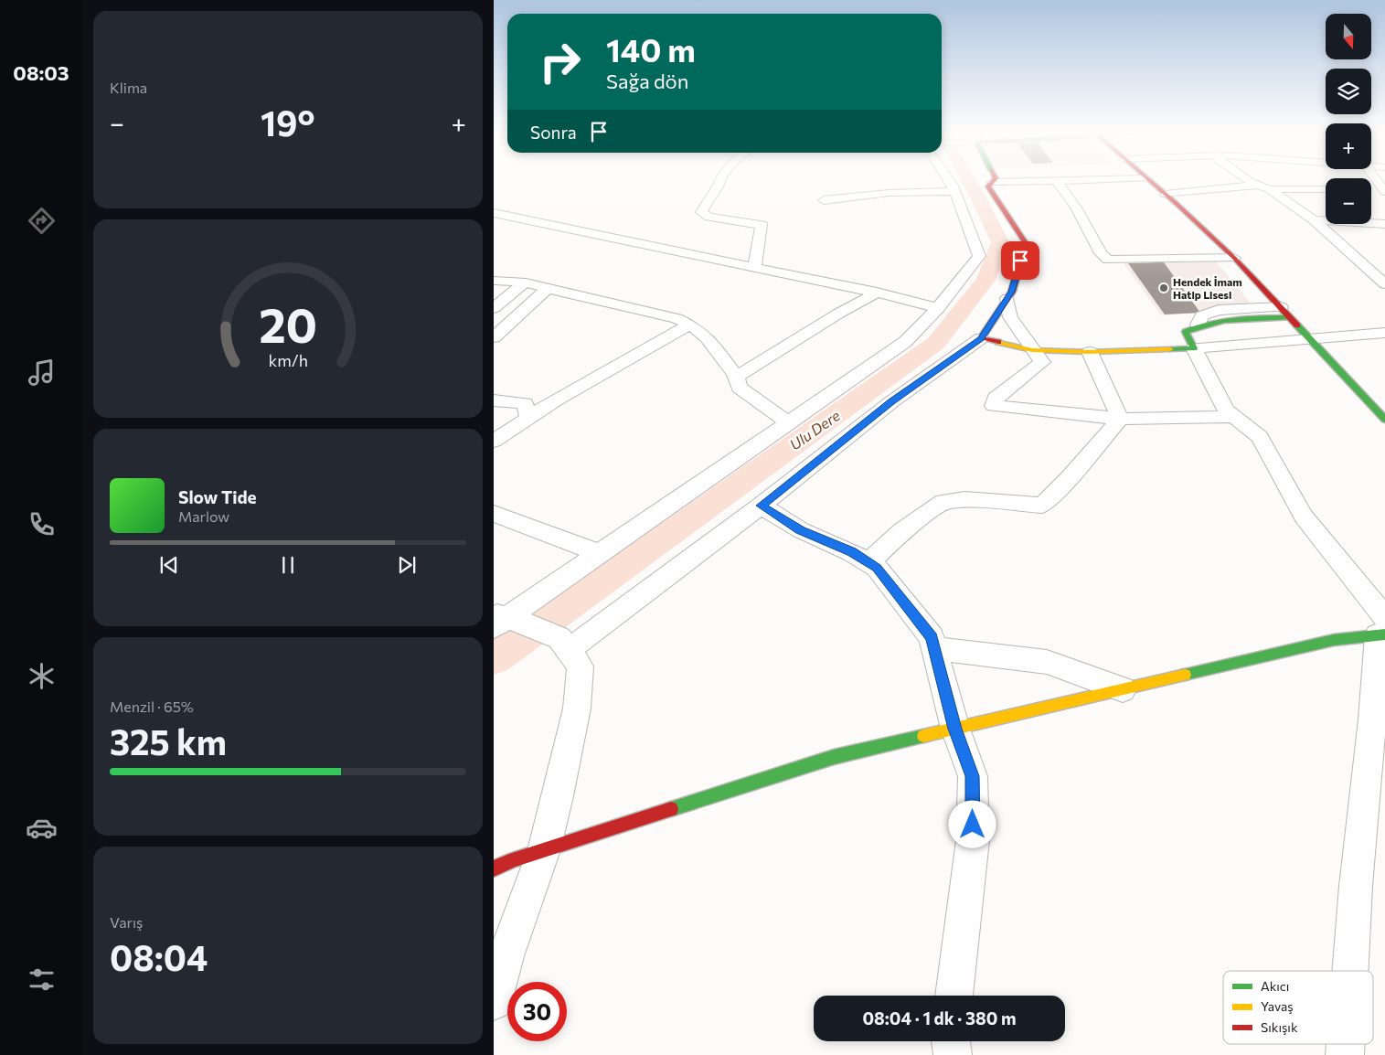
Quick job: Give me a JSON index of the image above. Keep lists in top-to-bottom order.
{
  "water": ["Ulu Dere"],
  "places": ["Hendek İmam Hatip Lisesi"],
  "legend": ["Akıcı", "Yavaş", "Sıkışık"],
  "north": "bottom",
  "page": {
    "tabs": "08:03",
    "tile": [
      "Klima",
      ["Menzil · 65%", "325 km"],
      ["Varış", "08:04"]
    ],
    "map_buttons": ["+", "−"],
    "turn": ["140 m", "Sağa dön"],
    "heat": ["−", "19°", "+"],
    "then": "Sonra",
    "song": ["Slow Tide", "Marlow"],
    "limit": "30",
    "trip": "08:04 · 1 dk · 380 m",
    "gauge": ["20", "km/h"]
  }
}
